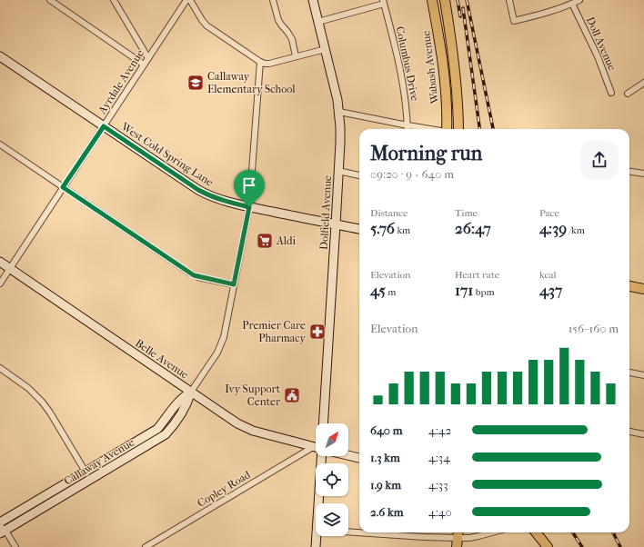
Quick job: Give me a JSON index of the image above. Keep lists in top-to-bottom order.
{
  "streets": {
    "main road": ["Wabash Avenue"],
    "street": [
      "Doll Avenue",
      "Columbus Drive",
      "Ayrdale Avenue",
      "West Cold Spring Lane",
      "Dolfield Avenue",
      "Belle Avenue",
      "Callaway Avenue",
      "Copley Road"
    ]
  },
  "crossings": [
    ["Ayrdale Avenue", "West Cold Spring Lane"],
    ["Ayrdale Avenue", "Belle Avenue"],
    ["West Cold Spring Lane", "Dolfield Avenue"],
    ["West Cold Spring Lane", "Callaway Avenue"],
    ["Belle Avenue", "Callaway Avenue"],
    ["Belle Avenue", "Copley Road"]
  ],
  "places": {
    "school or university": ["Callaway Elementary School"],
    "supermarket": ["Aldi"],
    "pharmacy": ["Premier Care Pharmacy"],
    "public building": ["Ivy Support Center"]
  },
  "north": "top right",
  "page": {
    "heading": ["Morning run", "09:20 · 9 × 640 m"],
    "stats": [
      ["Distance", "5.76 km"],
      ["Time", "26:47"],
      ["Pace", "4:39 /km"],
      ["Elevation", "45 m"],
      ["Heart rate", "171 bpm"],
      ["kcal", "437"]
    ],
    "chart": ["Elevation", "156–160 m"],
    "list": [
      {
        "name": "640 m",
        "note": "4:42"
      },
      {
        "name": "1.3 km",
        "note": "4:34"
      },
      {
        "name": "1.9 km",
        "note": "4:33"
      },
      {
        "name": "2.6 km",
        "note": "4:40"
      }
    ]
  }
}
